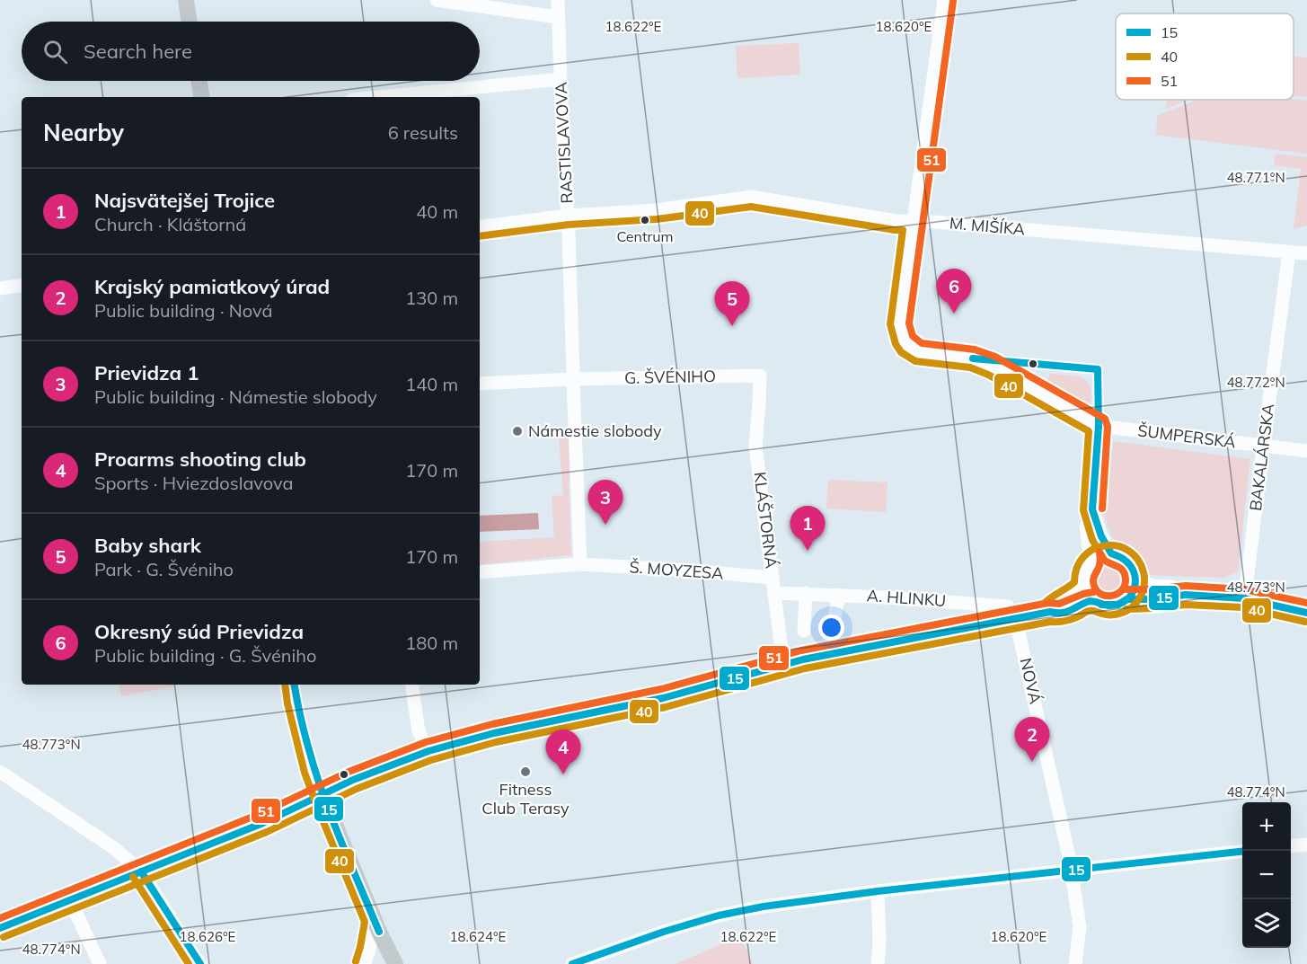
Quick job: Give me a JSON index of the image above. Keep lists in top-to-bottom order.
{
  "streets": {
    "street": [
      "RASTISLAVOVA",
      "M. MIŠÍKA",
      "G. ŠVÉNIHO",
      "ŠUMPERSKÁ",
      "BAKALÁRSKA",
      "KLÁŠTORNÁ",
      "Š. MOYZESA",
      "A. HLINKU",
      "NOVÁ"
    ]
  },
  "crossings": [
    ["RASTISLAVOVA", "M. MIŠÍKA"],
    ["RASTISLAVOVA", "G. ŠVÉNIHO"],
    ["M. MIŠÍKA", "BAKALÁRSKA"],
    ["G. ŠVÉNIHO", "KLÁŠTORNÁ"],
    ["ŠUMPERSKÁ", "BAKALÁRSKA"],
    ["BAKALÁRSKA", "A. HLINKU"],
    ["KLÁŠTORNÁ", "Š. MOYZESA"],
    ["KLÁŠTORNÁ", "A. HLINKU"],
    ["A. HLINKU", "NOVÁ"]
  ],
  "places": ["Centrum", "Námestie slobody", "Fitness Club Terasy"],
  "lines": ["transit line 51", "transit line 40", "transit line 15"],
  "legend": ["15", "40", "51"],
  "page": {
    "search": "Search here",
    "heading": ["Nearby", "6 results"],
    "list": [
      {
        "mark": "1",
        "name": "Najsvätejšej Trojice",
        "note": "Church · Kláštorná",
        "value": "40 m"
      },
      {
        "mark": "2",
        "name": "Krajský pamiatkový úrad",
        "note": "Public building · Nová",
        "value": "130 m"
      },
      {
        "mark": "3",
        "name": "Prievidza 1",
        "note": "Public building · Námestie slobody",
        "value": "140 m"
      },
      {
        "mark": "4",
        "name": "Proarms shooting club",
        "note": "Sports · Hviezdoslavova",
        "value": "170 m"
      },
      {
        "mark": "5",
        "name": "Baby shark",
        "note": "Park · G. Švéniho",
        "value": "170 m"
      },
      {
        "mark": "6",
        "name": "Okresný súd Prievidza",
        "note": "Public building · G. Švéniho",
        "value": "180 m"
      }
    ],
    "pins": [
      "6",
      "5",
      "3",
      "1",
      "2",
      "4"
    ],
    "map_buttons": ["+", "−"]
  },
  "coordinates": [
    "18.622°E",
    "18.620°E",
    "48.771°N",
    "48.772°N",
    "48.773°N",
    "48.774°N",
    "18.626°E",
    "18.624°E"
  ]
}
